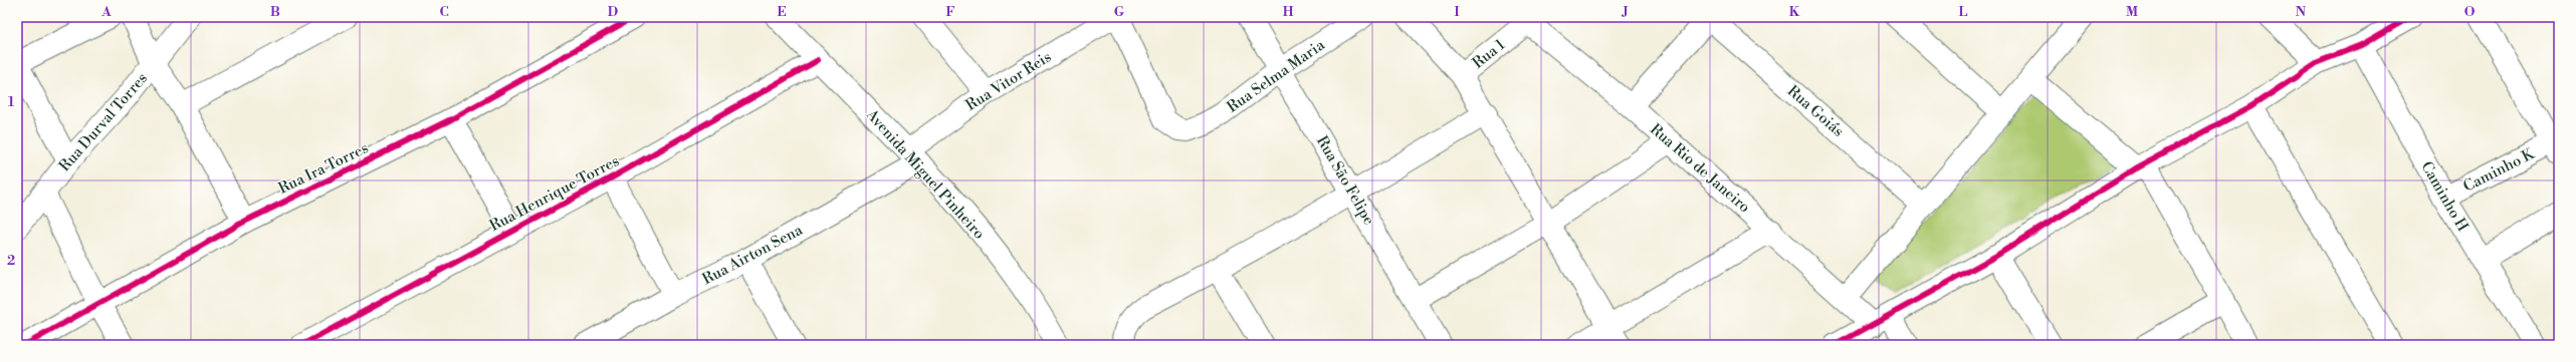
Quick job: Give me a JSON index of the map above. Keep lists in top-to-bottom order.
{
  "streets": {
    "street": [
      "Rua 1",
      "Rua Selma Maria",
      "Rua Vitor Reis",
      "Rua Goiás",
      "Rua Durval Torres",
      "Rua Ira Torres",
      "Rua Rio de Janeiro",
      "Caminho K",
      "Avenida Miguel Pinheiro",
      "Rua São Felipe",
      "Rua Henrique Torres",
      "Caminho H",
      "Rua Airton Sena"
    ]
  },
  "crossings": [
    ["Rua 1", "Rua Rio de Janeiro"],
    ["Rua Selma Maria", "Rua São Felipe"],
    ["Rua Vitor Reis", "Avenida Miguel Pinheiro"],
    ["Rua Vitor Reis", "Rua Airton Sena"],
    ["Caminho K", "Caminho H"],
    ["Avenida Miguel Pinheiro", "Rua Henrique Torres"],
    ["Avenida Miguel Pinheiro", "Rua Airton Sena"]
  ],
  "grid": {
    "columns": [
      "A",
      "B",
      "C",
      "D",
      "E",
      "F",
      "G",
      "H",
      "I",
      "J",
      "K",
      "L",
      "M",
      "N",
      "O"
    ],
    "rows": ["1", "2"]
  }
}
